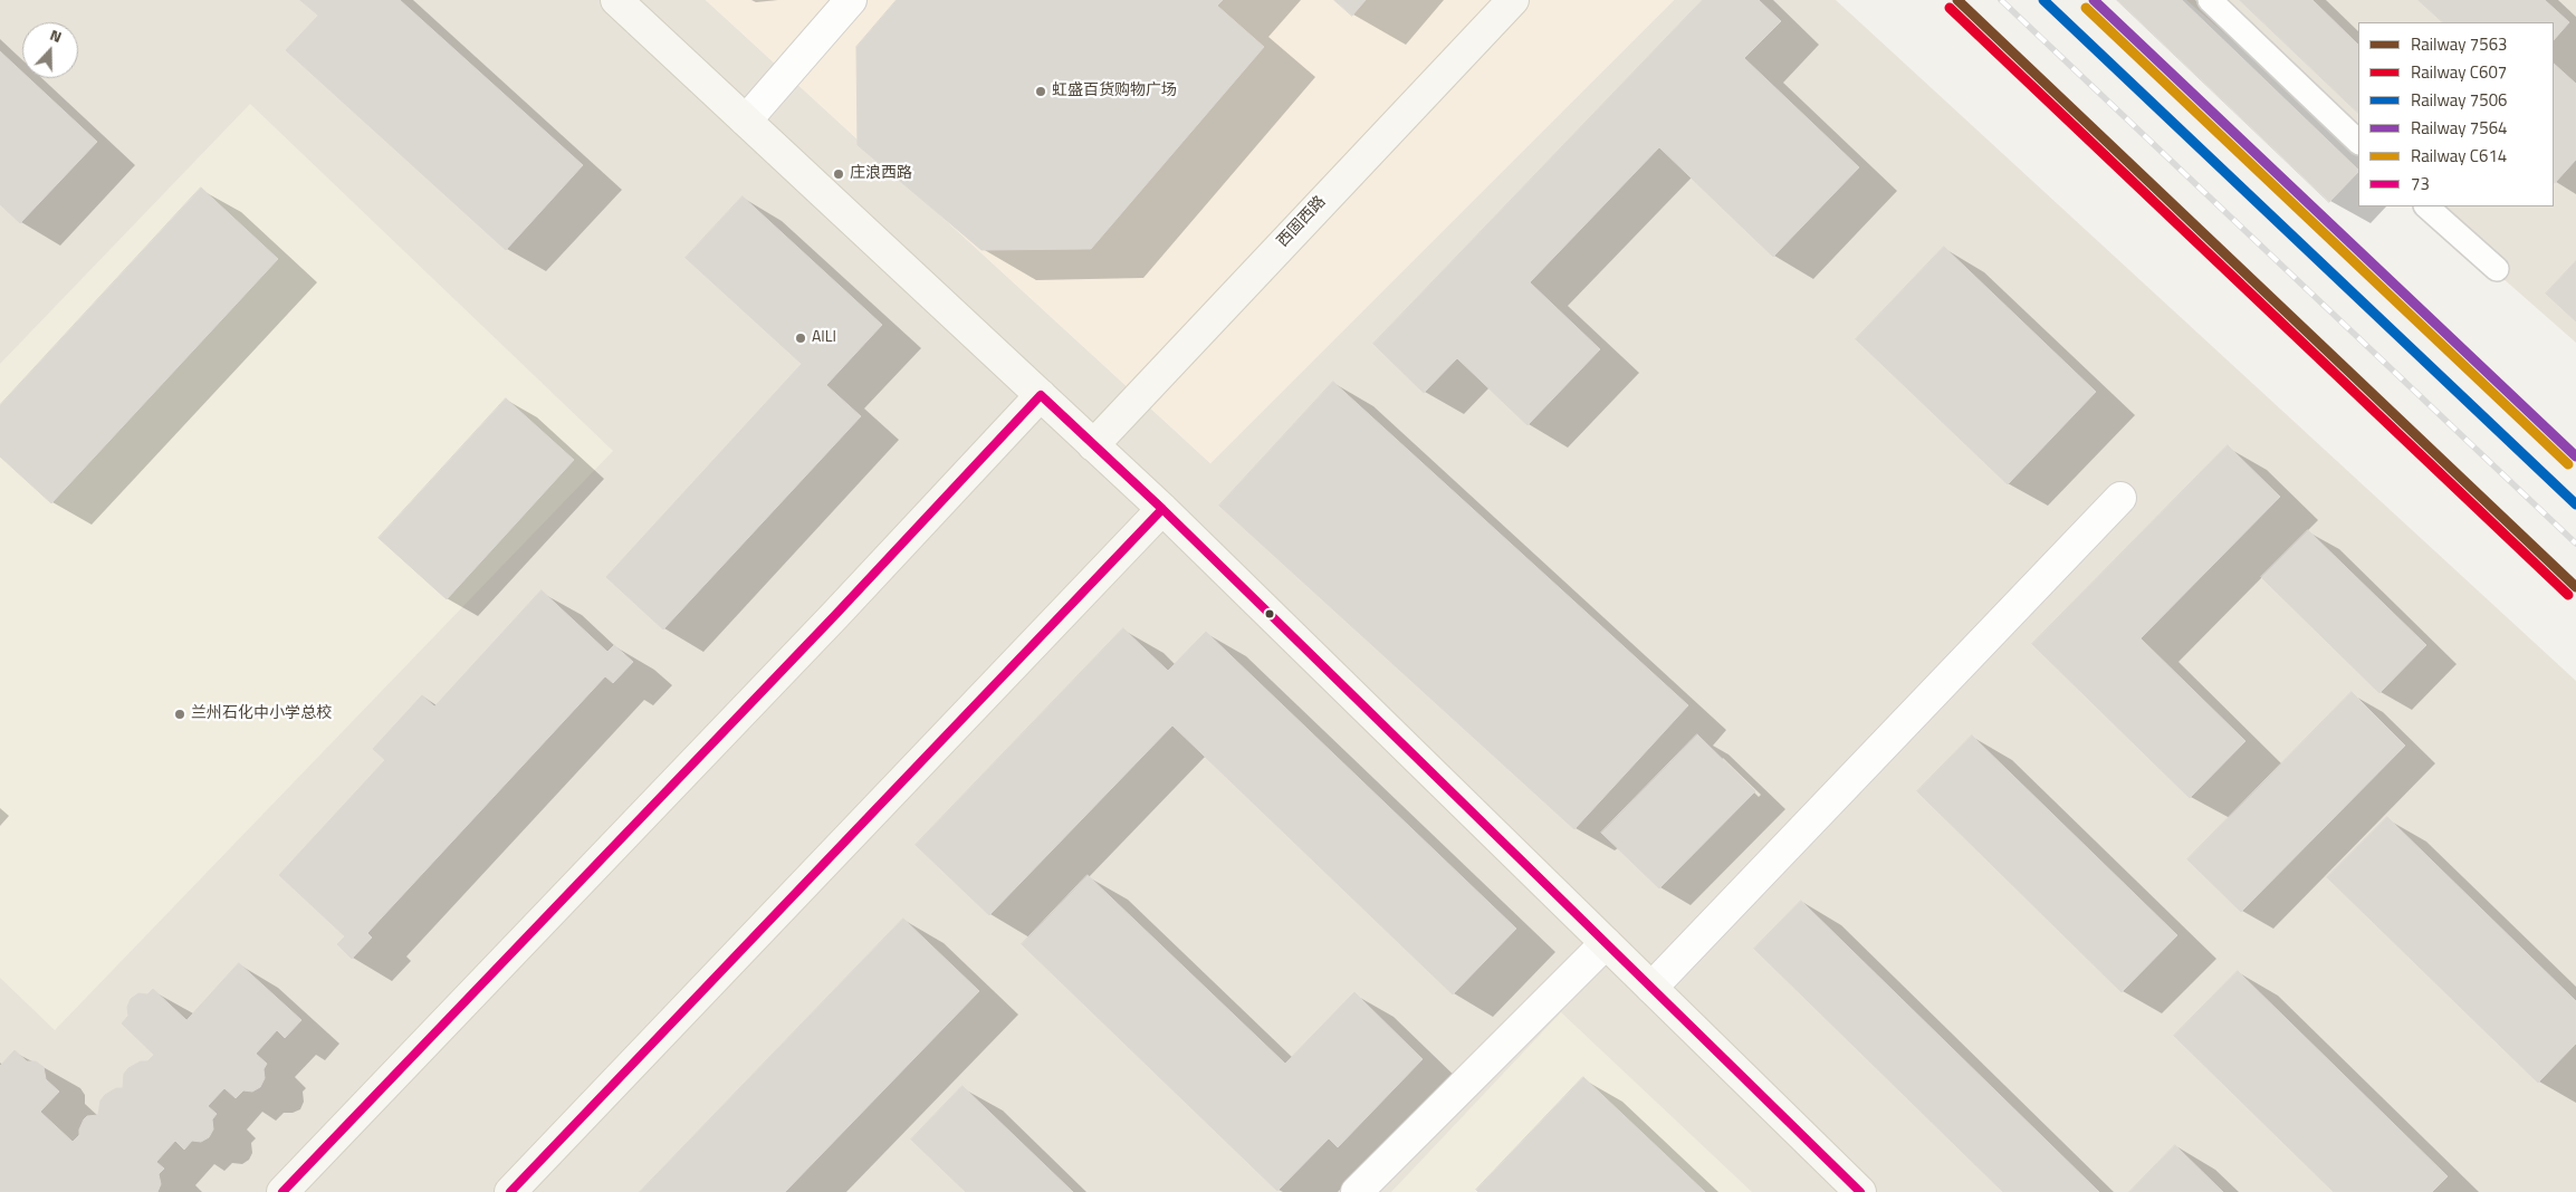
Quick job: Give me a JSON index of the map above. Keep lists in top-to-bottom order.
{
  "streets": {
    "main road": ["西固西路"]
  },
  "places": [
    "虹盛百货购物广场",
    "庄浪西路",
    "AILI",
    "兰州石化中小学总校"
  ],
  "lines": [
    "rail line 7563",
    "rail line 7506",
    "rail line 7564",
    "rail line C607",
    "rail line C614",
    "transit line 73"
  ],
  "legend": [
    "Railway 7563",
    "Railway C607",
    "Railway 7506",
    "Railway 7564",
    "Railway C614",
    "73"
  ],
  "north": "top"
}
